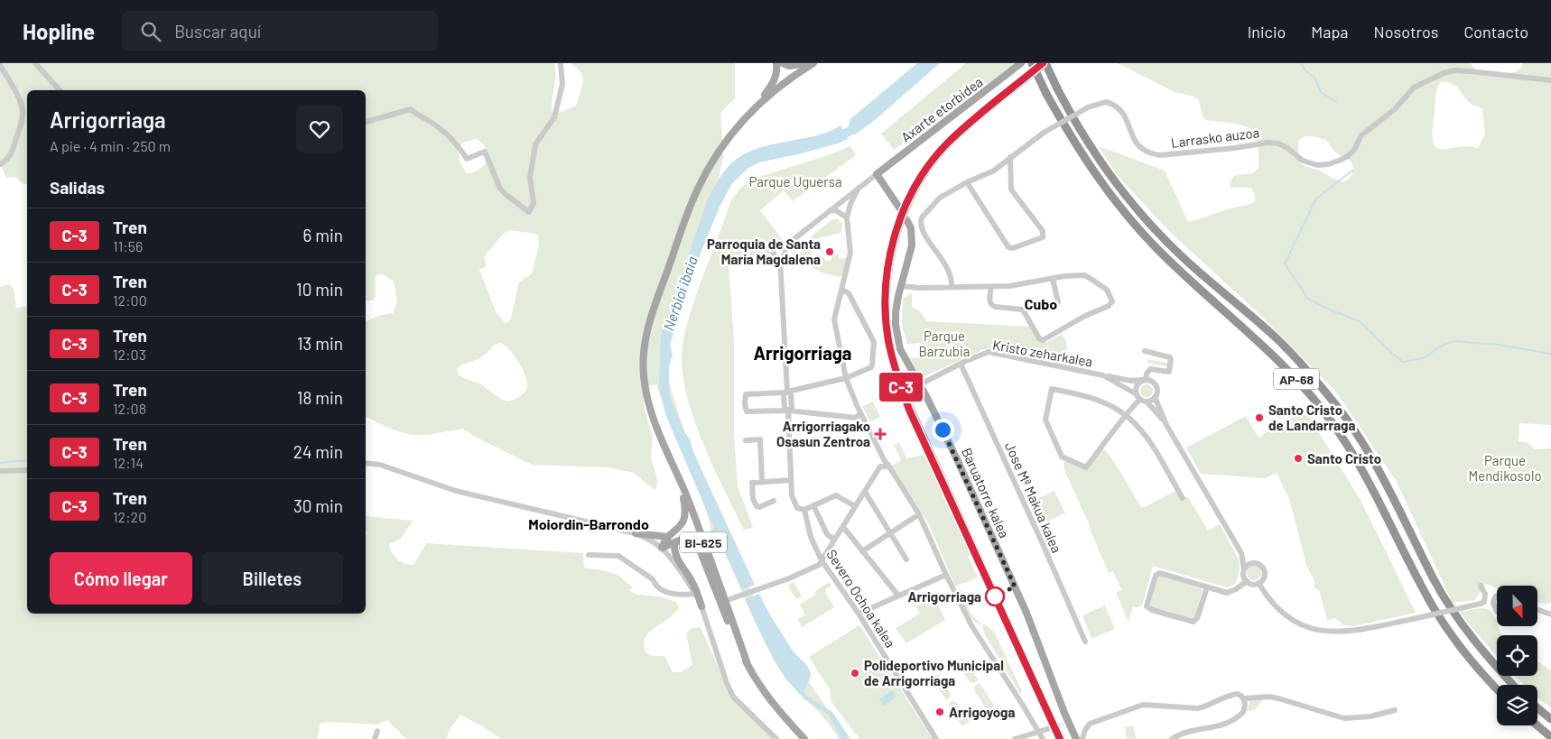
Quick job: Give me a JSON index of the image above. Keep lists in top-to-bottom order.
{
  "streets": {
    "highway": ["AP-68"],
    "main road": ["Axarte etorbidea", "Baruatorre kalea", "BI-625"],
    "street": [
      "Larrasko auzoa",
      "Kristo zeharkalea",
      "Jose Mª Makua kalea",
      "Severo Ochoa kalea"
    ]
  },
  "crossings": [
    ["Kristo zeharkalea", "Baruatorre kalea"],
    ["Kristo zeharkalea", "Jose Mª Makua kalea"]
  ],
  "districts": ["Cubo", "Arrigorriaga", "Moiordin-Barrondo"],
  "water": ["Nerbioi ibaia"],
  "parks": ["Parque Uguersa", "Parque Barzubia", "Parque Mendikosolo"],
  "places": {
    "other": [
      "Parroquia de Santa María Magdalena",
      "Santo Cristo de Landarraga",
      "Santo Cristo",
      "Arrigorriaga",
      "Polideportivo Municipal de Arrigorriaga",
      "Arrigoyoga"
    ],
    "health": ["Arrigorriagako Osasun Zentroa"]
  },
  "north": "bottom",
  "page": {
    "header": "Hopline",
    "search": "Buscar aquí",
    "nav": [
      "Inicio",
      "Mapa",
      "Nosotros",
      "Contacto"
    ],
    "on_map": "C-3",
    "heading": [
      ["Arrigorriaga", "A pie · 4 min · 250 m"],
      "Salidas"
    ],
    "list": [
      {
        "mark": "C-3",
        "name": "Tren",
        "note": "11:56",
        "value": "6 min"
      },
      {
        "mark": "C-3",
        "name": "Tren",
        "note": "12:00",
        "value": "10 min"
      },
      {
        "mark": "C-3",
        "name": "Tren",
        "note": "12:03",
        "value": "13 min"
      },
      {
        "mark": "C-3",
        "name": "Tren",
        "note": "12:08",
        "value": "18 min"
      },
      {
        "mark": "C-3",
        "name": "Tren",
        "note": "12:14",
        "value": "24 min"
      },
      {
        "mark": "C-3",
        "name": "Tren",
        "note": "12:20",
        "value": "30 min"
      }
    ],
    "buttons": ["Cómo llegar", "Billetes"]
  }
}
